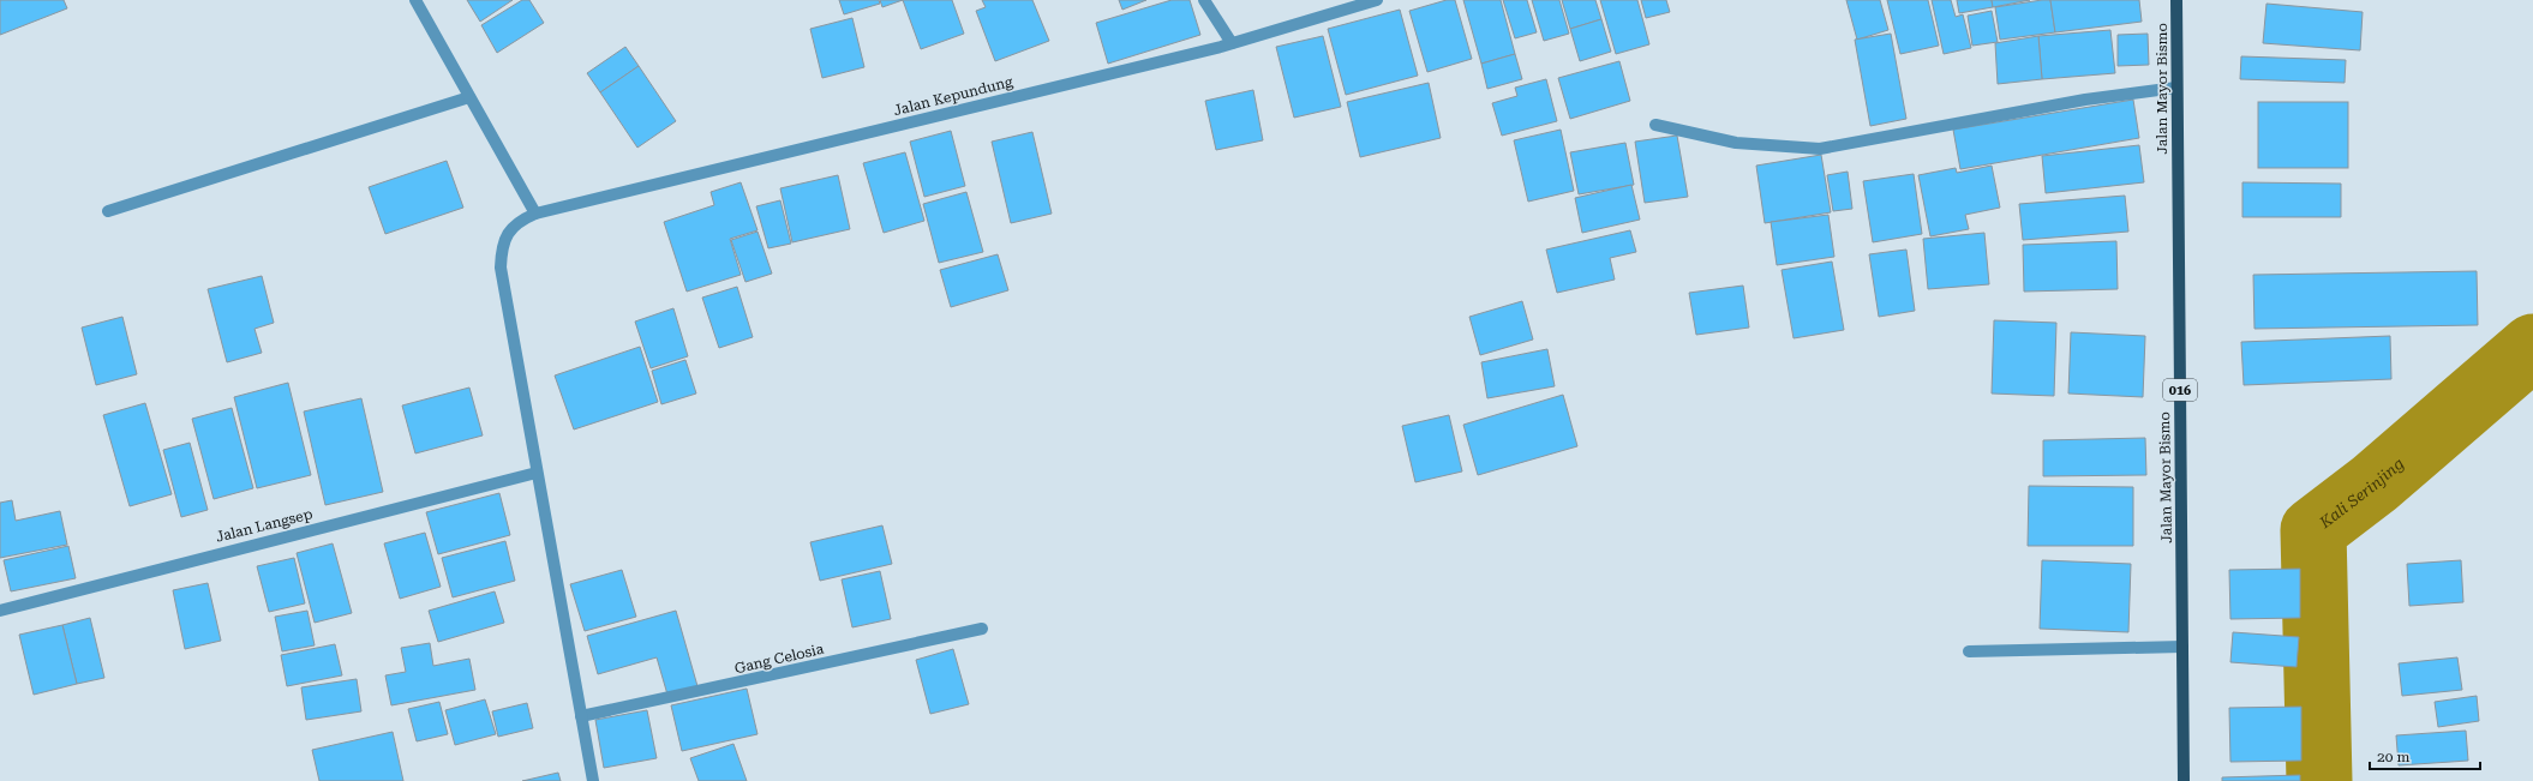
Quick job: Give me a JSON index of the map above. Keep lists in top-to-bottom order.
{
  "streets": {
    "main road": ["Jalan Mayor Bismo", "016"],
    "street": ["Jalan Kepundung", "Jalan Langsep", "Gang Celosia"]
  },
  "crossings": [
    ["Jalan Kepundung", "Jalan Langsep"],
    ["Jalan Kepundung", "Gang Celosia"]
  ],
  "water": ["Kali Serinjing"],
  "scale_bar": "20 m"
}
